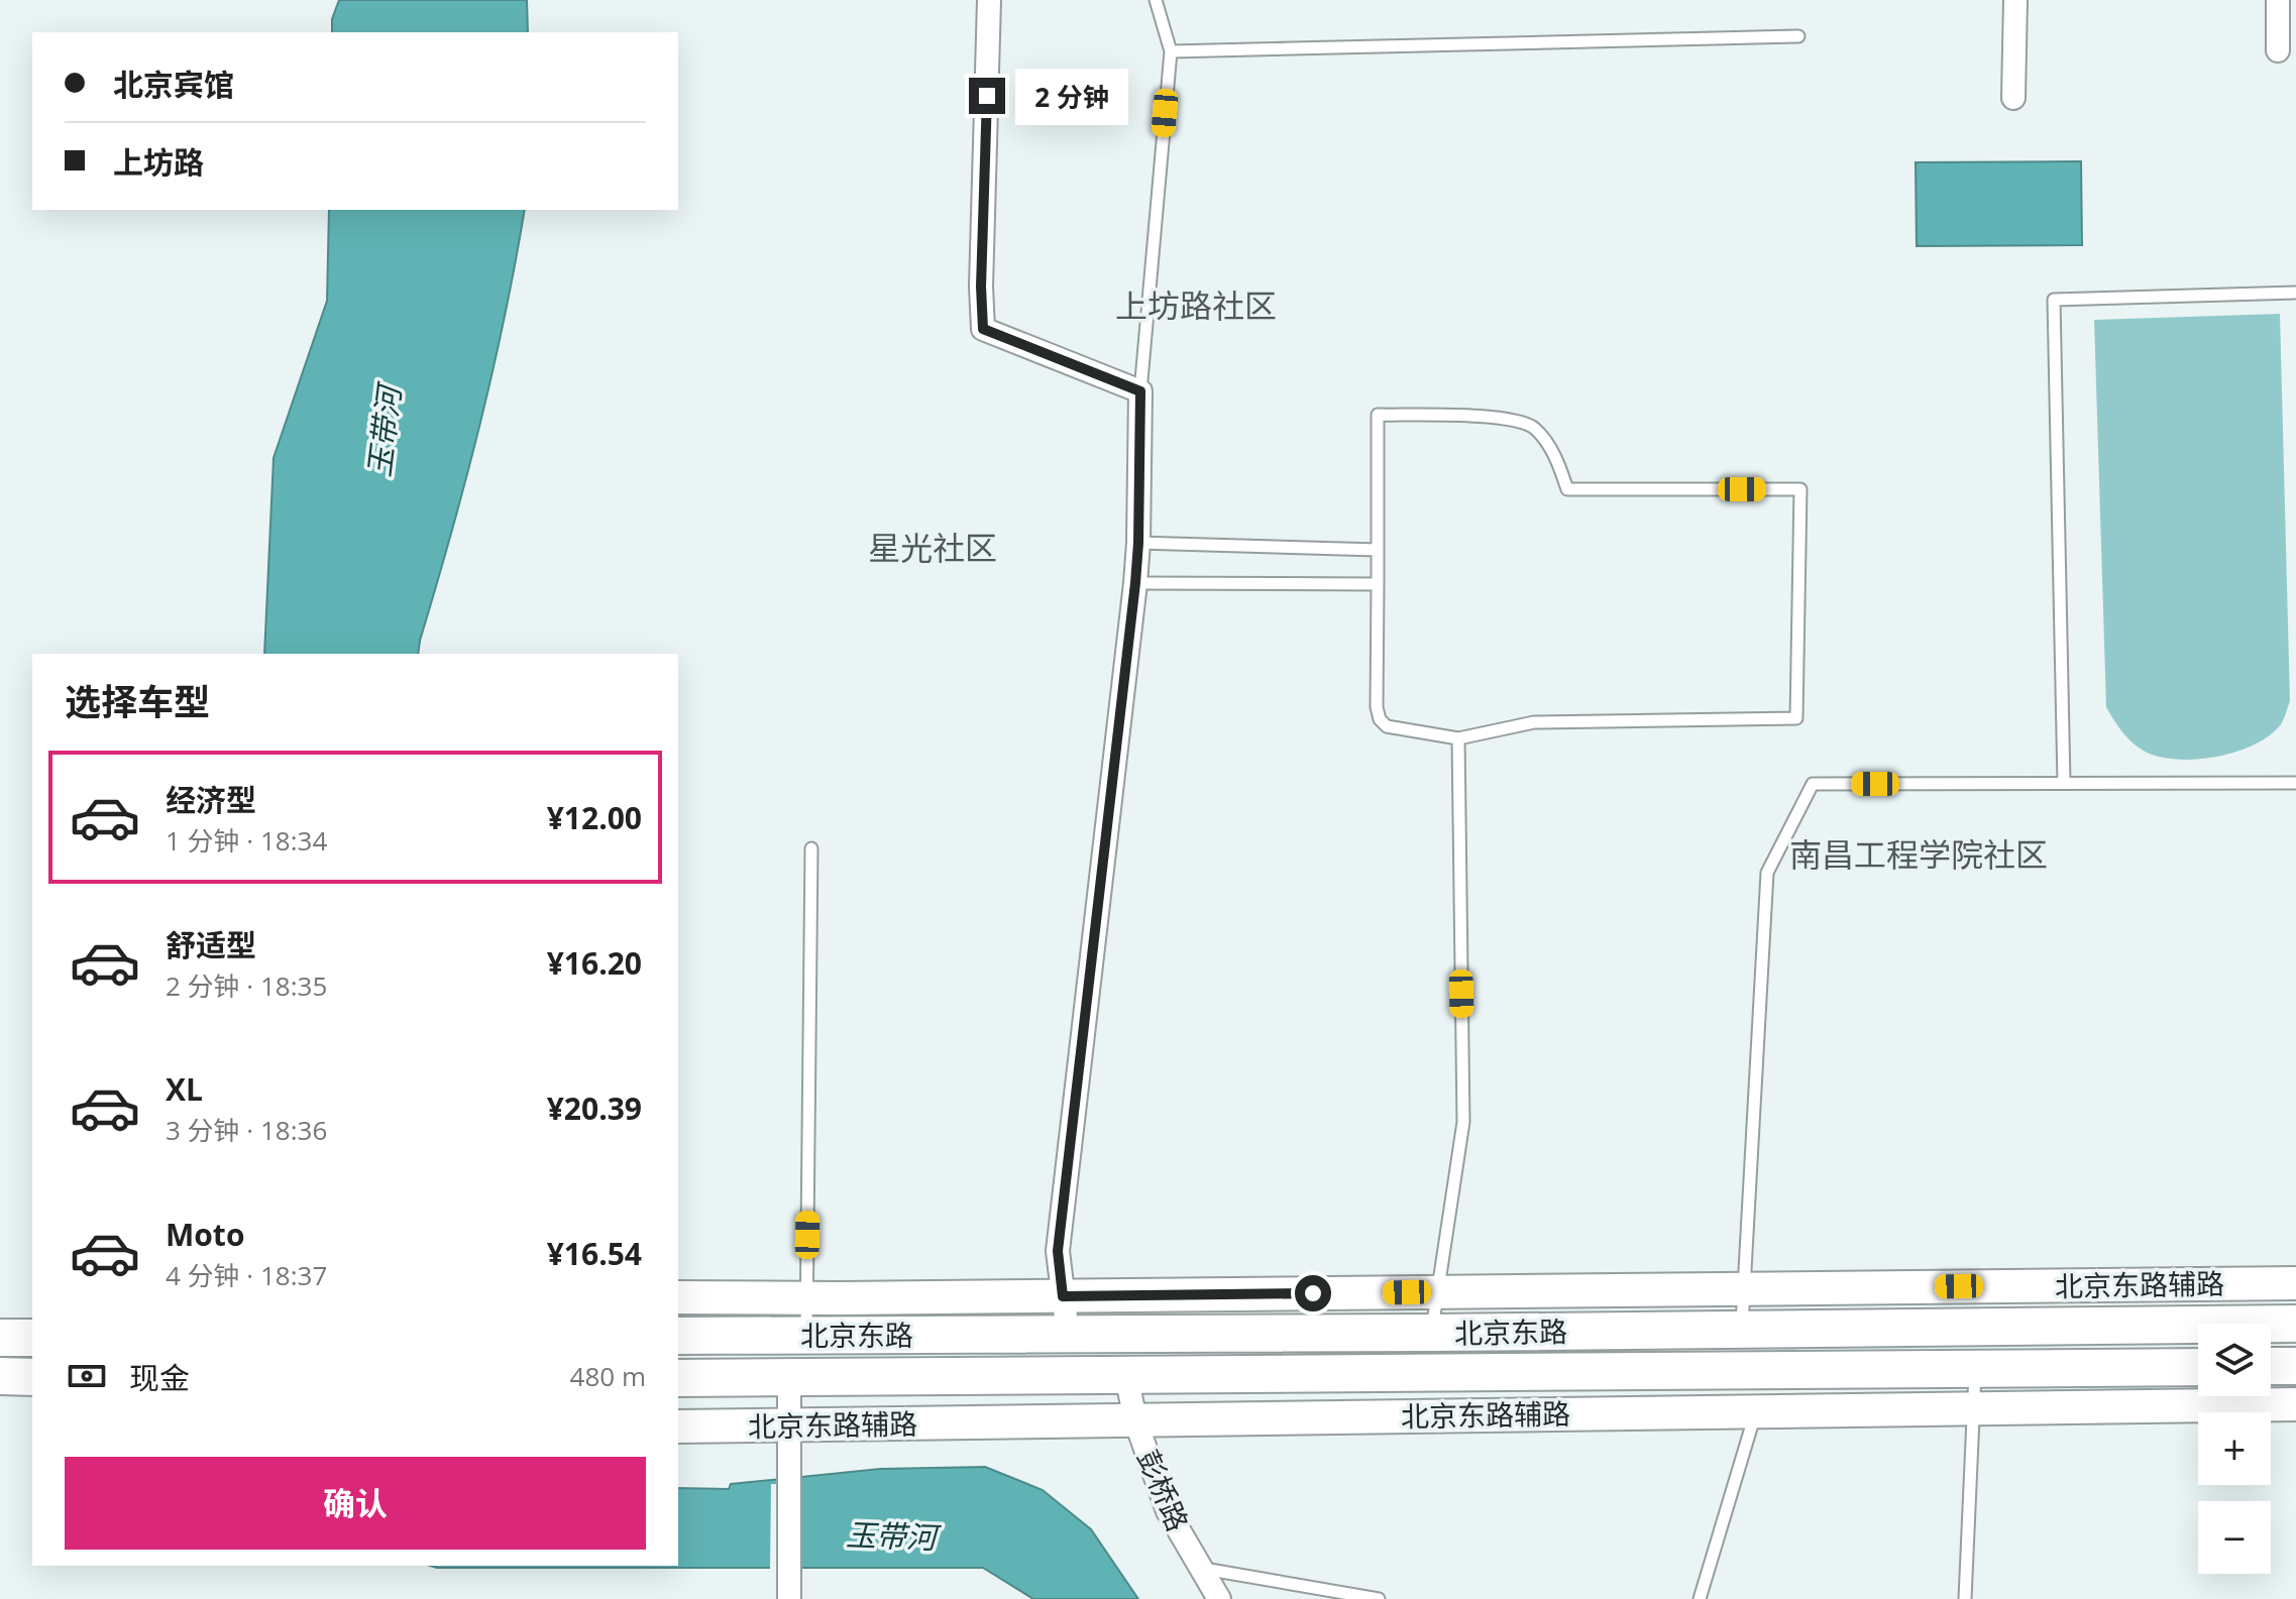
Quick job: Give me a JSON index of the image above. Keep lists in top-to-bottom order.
{
  "streets": {
    "main road": ["北京东路辅路", "北京东路"],
    "street": ["彭桥路"]
  },
  "crossings": [
    ["北京东路辅路", "彭桥路"],
    ["北京东路", "彭桥路"]
  ],
  "districts": ["上坊路社区", "星光社区", "南昌工程学院社区"],
  "water": ["玉带河"],
  "page": {
    "banner": ["北京宾馆", "上坊路"],
    "bubble": "2 分钟",
    "heading": "选择车型",
    "list": [
      {
        "name": "经济型",
        "note": "1 分钟 · 18:34",
        "value": "¥12.00"
      },
      {
        "name": "舒适型",
        "note": "2 分钟 · 18:35",
        "value": "¥16.20"
      },
      {
        "name": "XL",
        "note": "3 分钟 · 18:36",
        "value": "¥20.39"
      },
      {
        "name": "Moto",
        "note": "4 分钟 · 18:37",
        "value": "¥16.54"
      }
    ],
    "map_buttons": ["+", "−"],
    "pay": ["现金", "480 m"],
    "buttons": "确认"
  }
}
